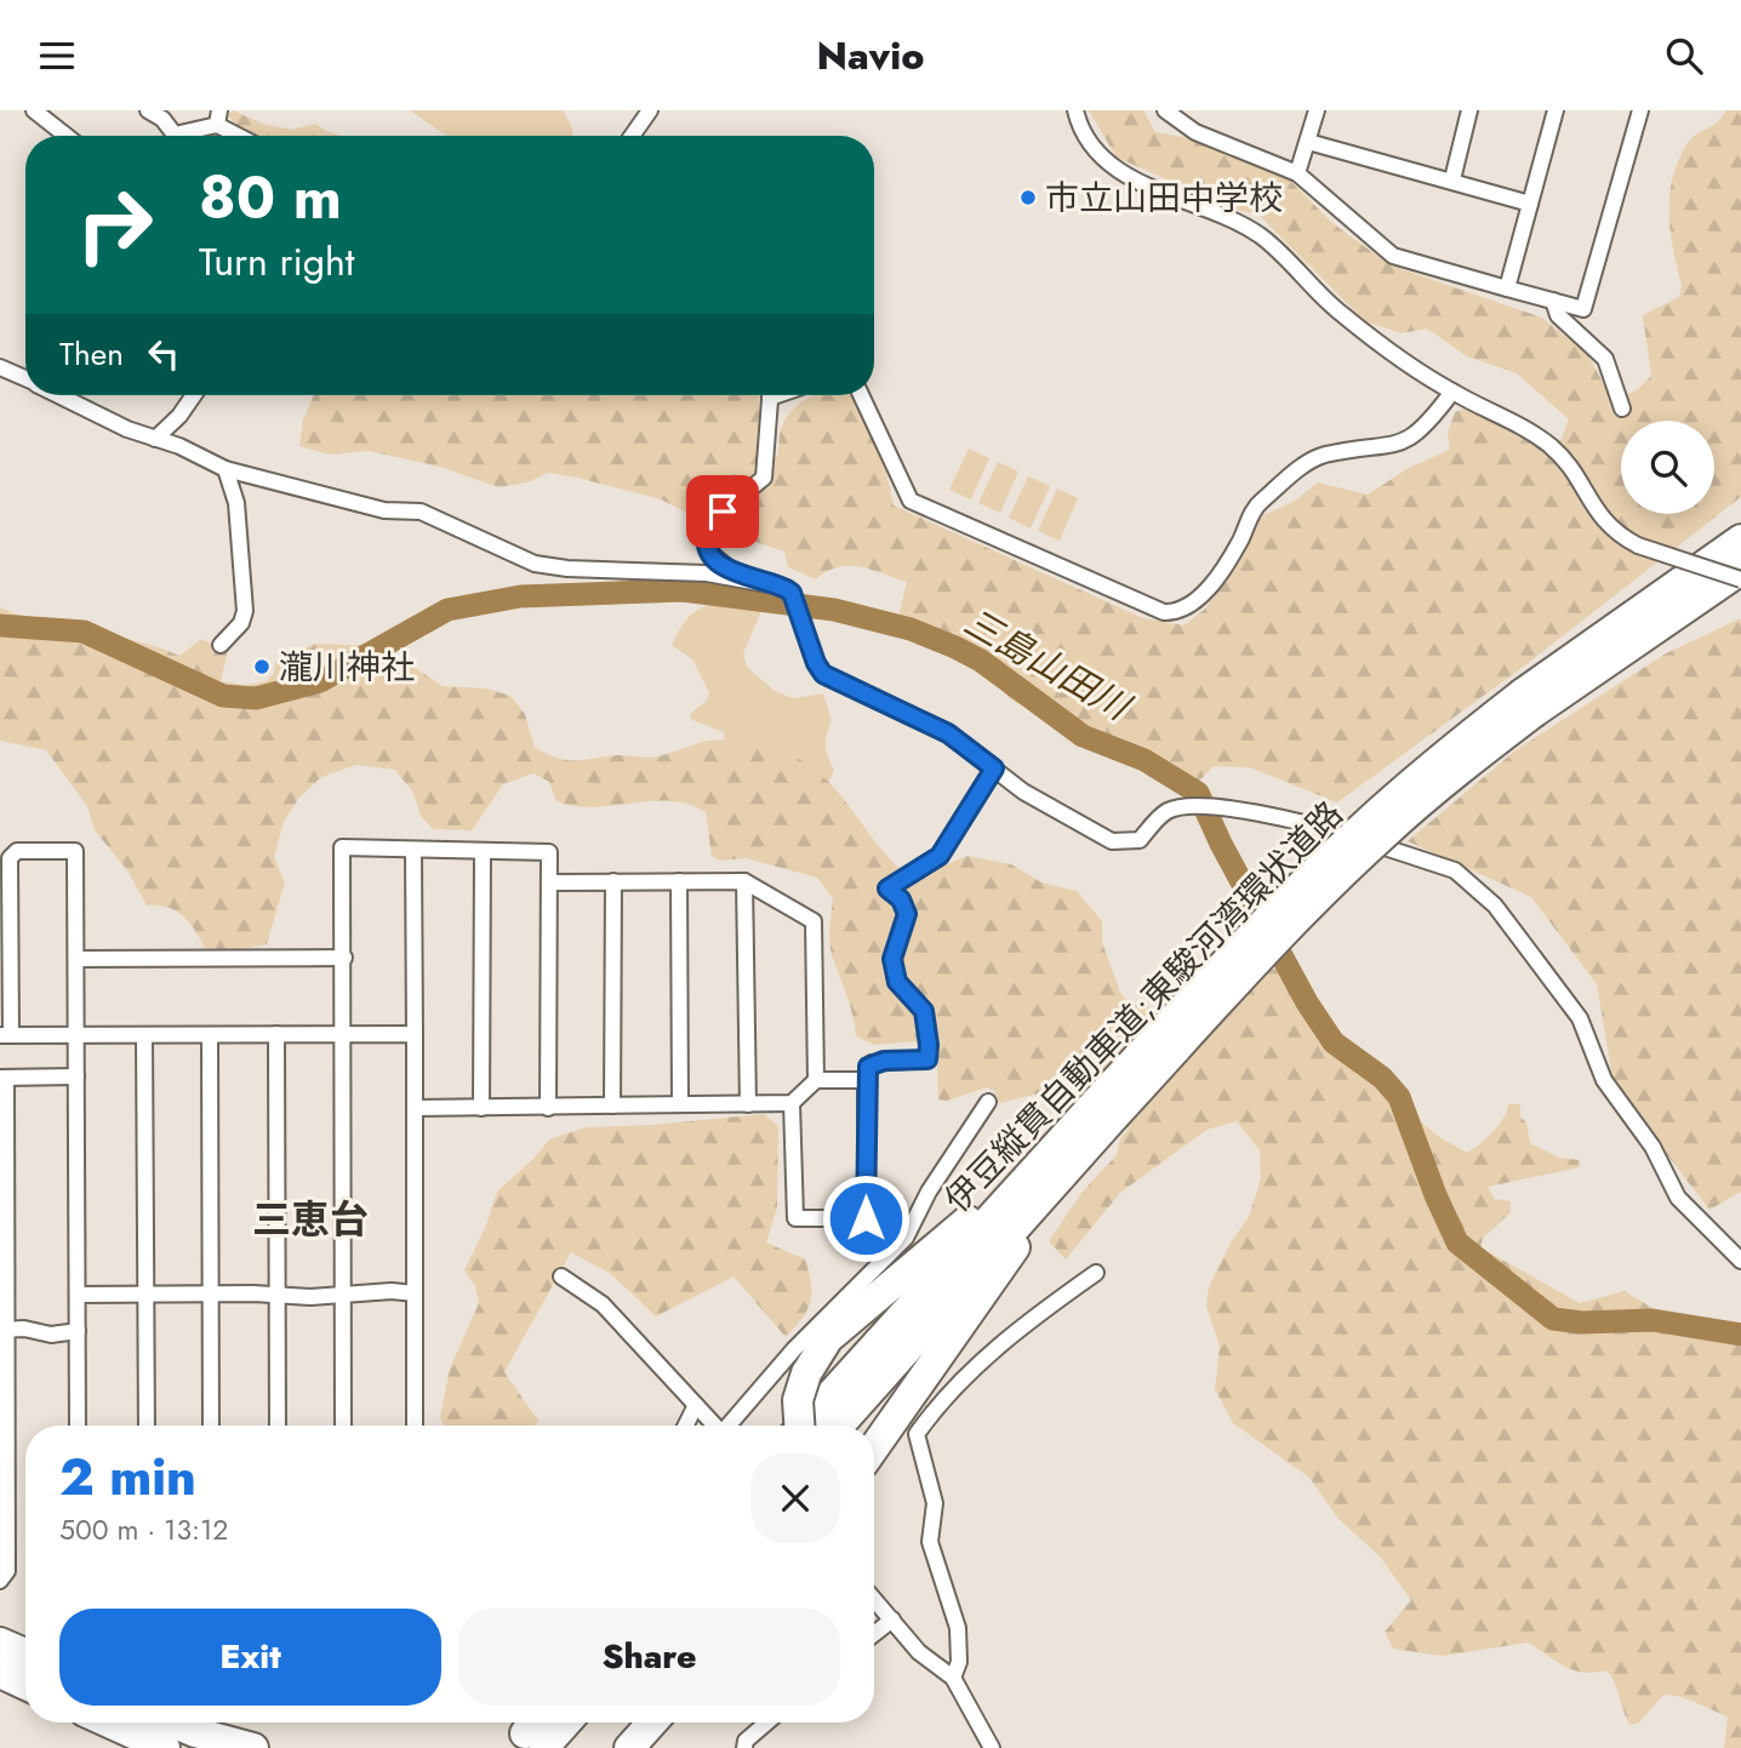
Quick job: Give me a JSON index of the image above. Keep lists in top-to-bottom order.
{
  "streets": {
    "highway": ["伊豆縦貫自動車道;東駿河湾環状道路"]
  },
  "districts": ["三恵台"],
  "water": ["三島山田川"],
  "places": ["市立山田中学校", "瀧川神社"],
  "page": {
    "header": "Navio",
    "turn": ["80 m", "Turn right"],
    "then": "Then",
    "heading": ["2 min", "500 m · 13:12"],
    "buttons": ["Exit", "Share"]
  }
}
